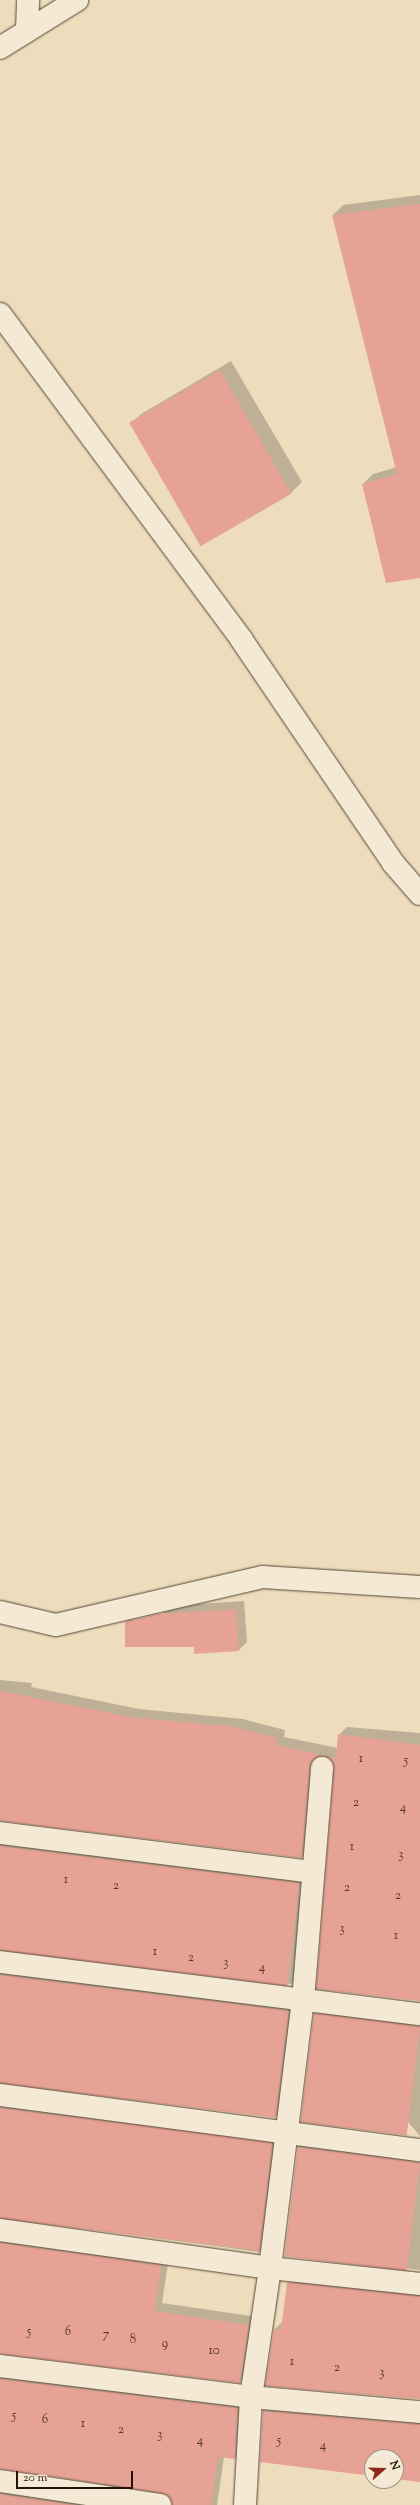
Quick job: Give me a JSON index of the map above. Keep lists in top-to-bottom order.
{
  "house_numbers": [
    "1",
    "5",
    "2",
    "4",
    "1",
    "3",
    "1",
    "2",
    "2",
    "2",
    "3",
    "1",
    "1",
    "2",
    "3",
    "4",
    "5",
    "6",
    "7",
    "8",
    "9",
    "10",
    "1",
    "2",
    "3",
    "5",
    "6",
    "1",
    "2",
    "3",
    "4",
    "5",
    "4"
  ],
  "scale_bar": "20 m",
  "north": "right"
}
